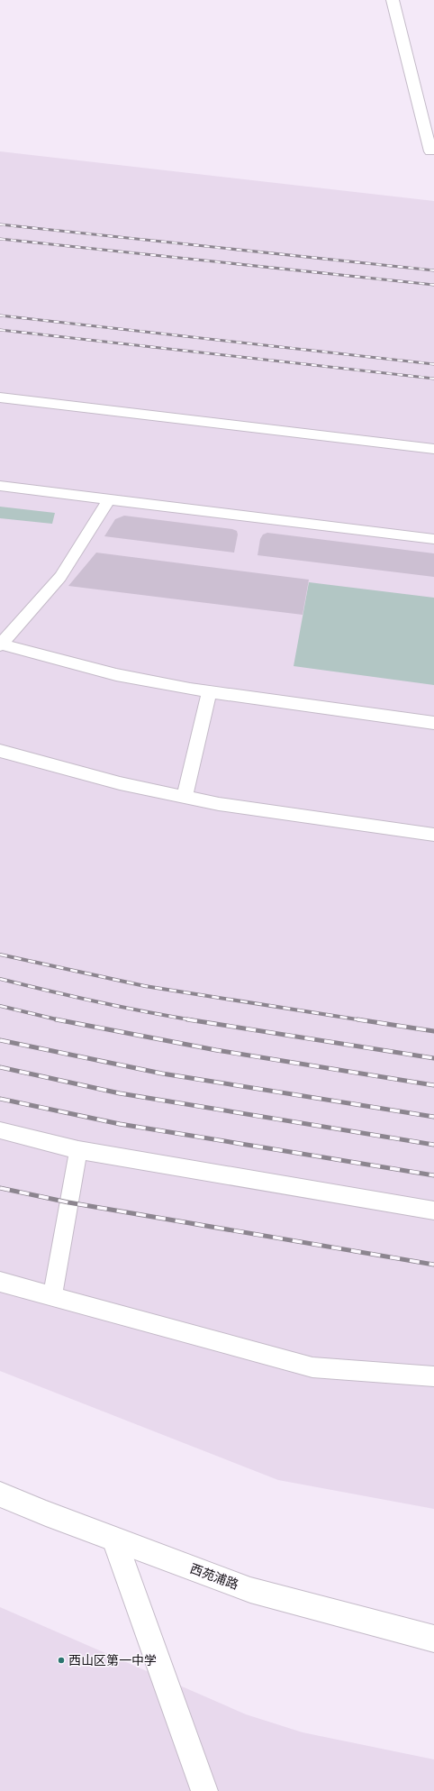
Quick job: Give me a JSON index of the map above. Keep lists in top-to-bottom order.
{
  "streets": {
    "street": ["西苑浦路"]
  },
  "places": ["西山区第一中学"]
}
